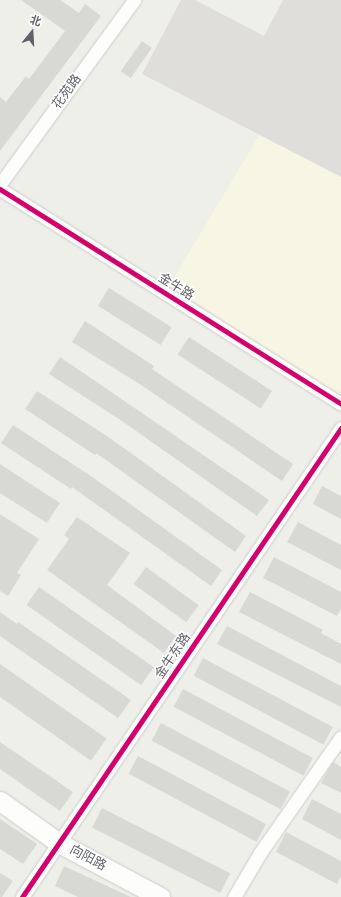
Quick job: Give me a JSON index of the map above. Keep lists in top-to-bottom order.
{
  "streets": {
    "street": [
      "花苑路",
      "金牛路",
      "金牛东路",
      "向阳路"
    ]
  },
  "crossings": [
    ["金牛东路", "向阳路"]
  ],
  "north": "top"
}
